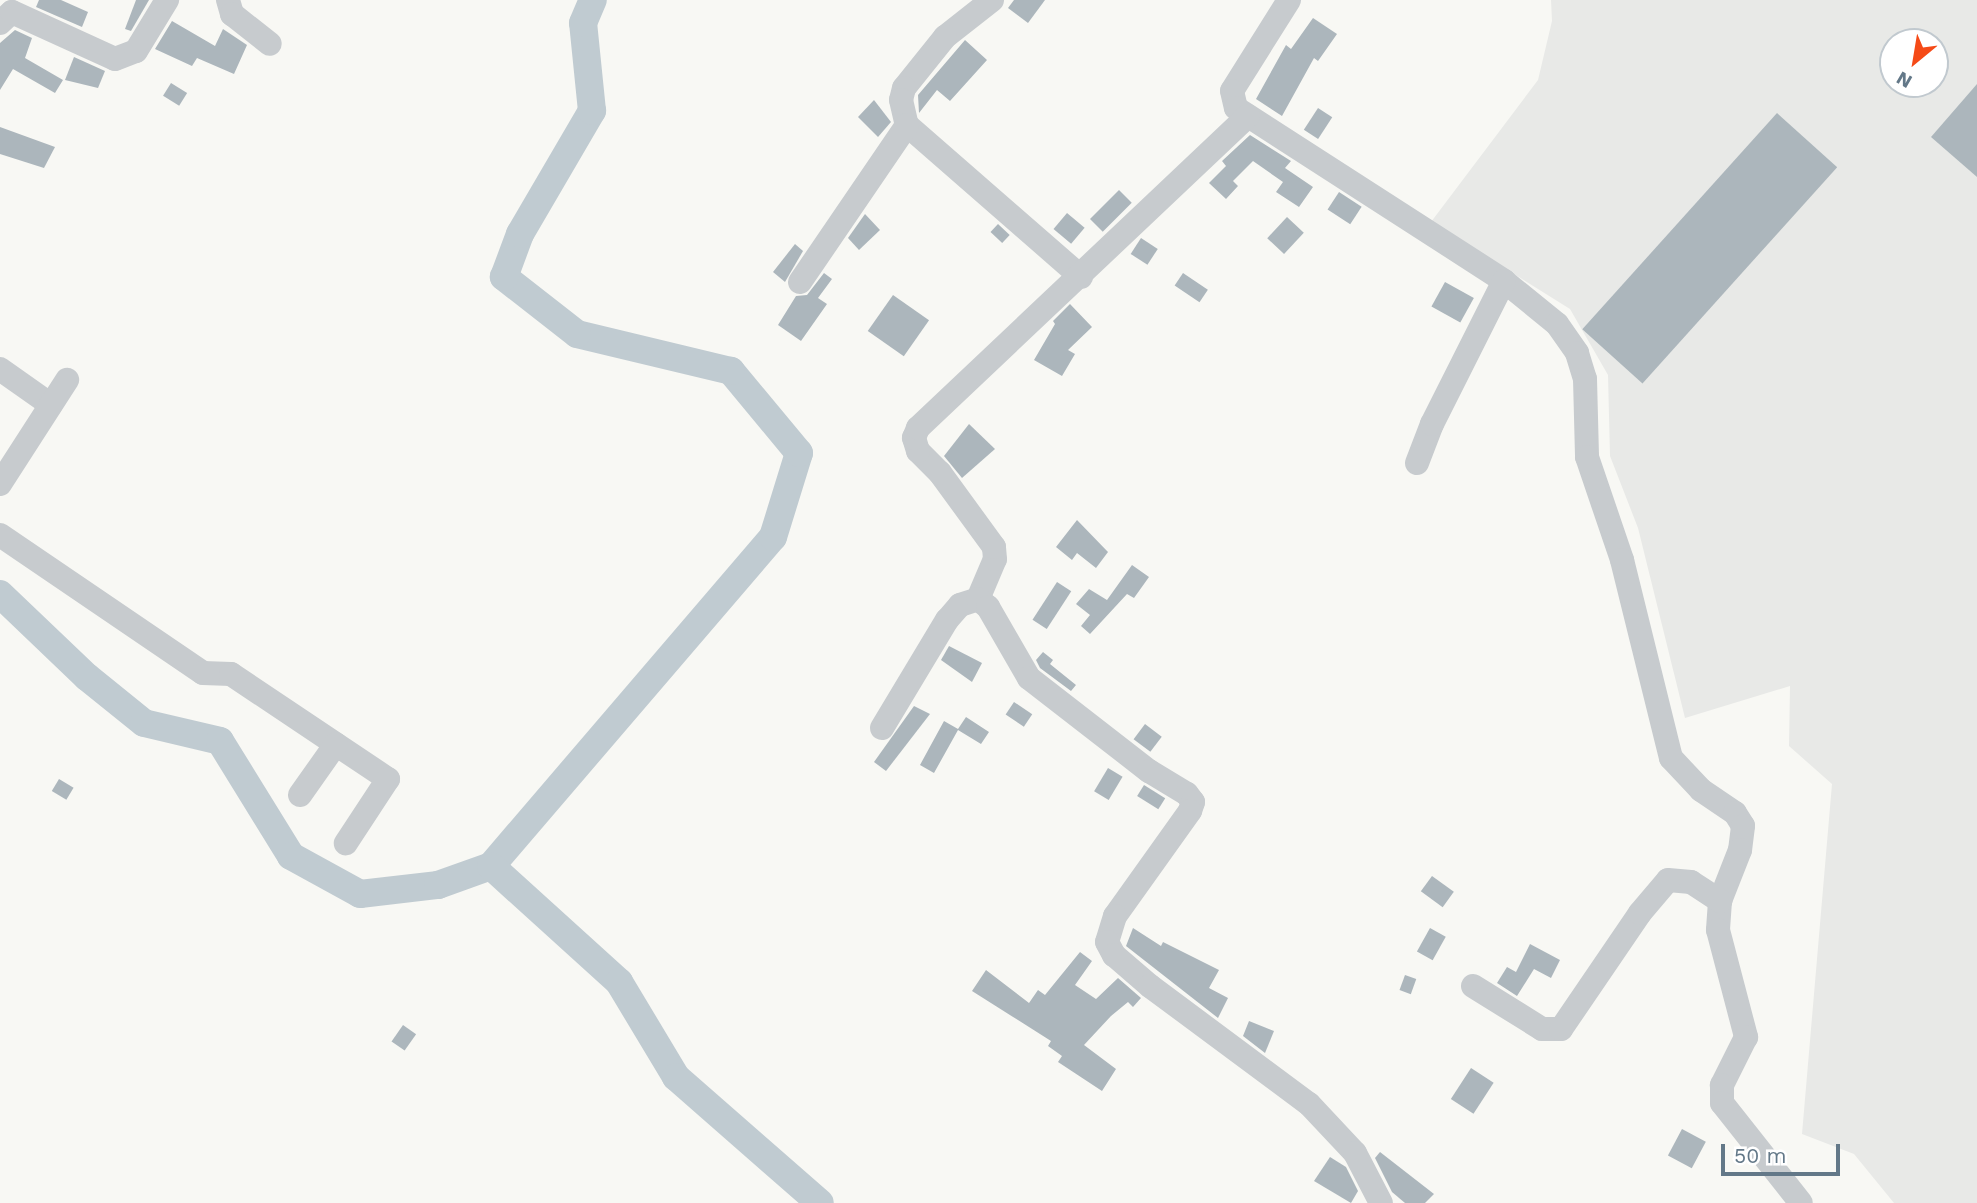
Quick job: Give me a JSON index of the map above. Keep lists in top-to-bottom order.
{
  "scale_bar": "50 m",
  "north": "bottom left"
}
